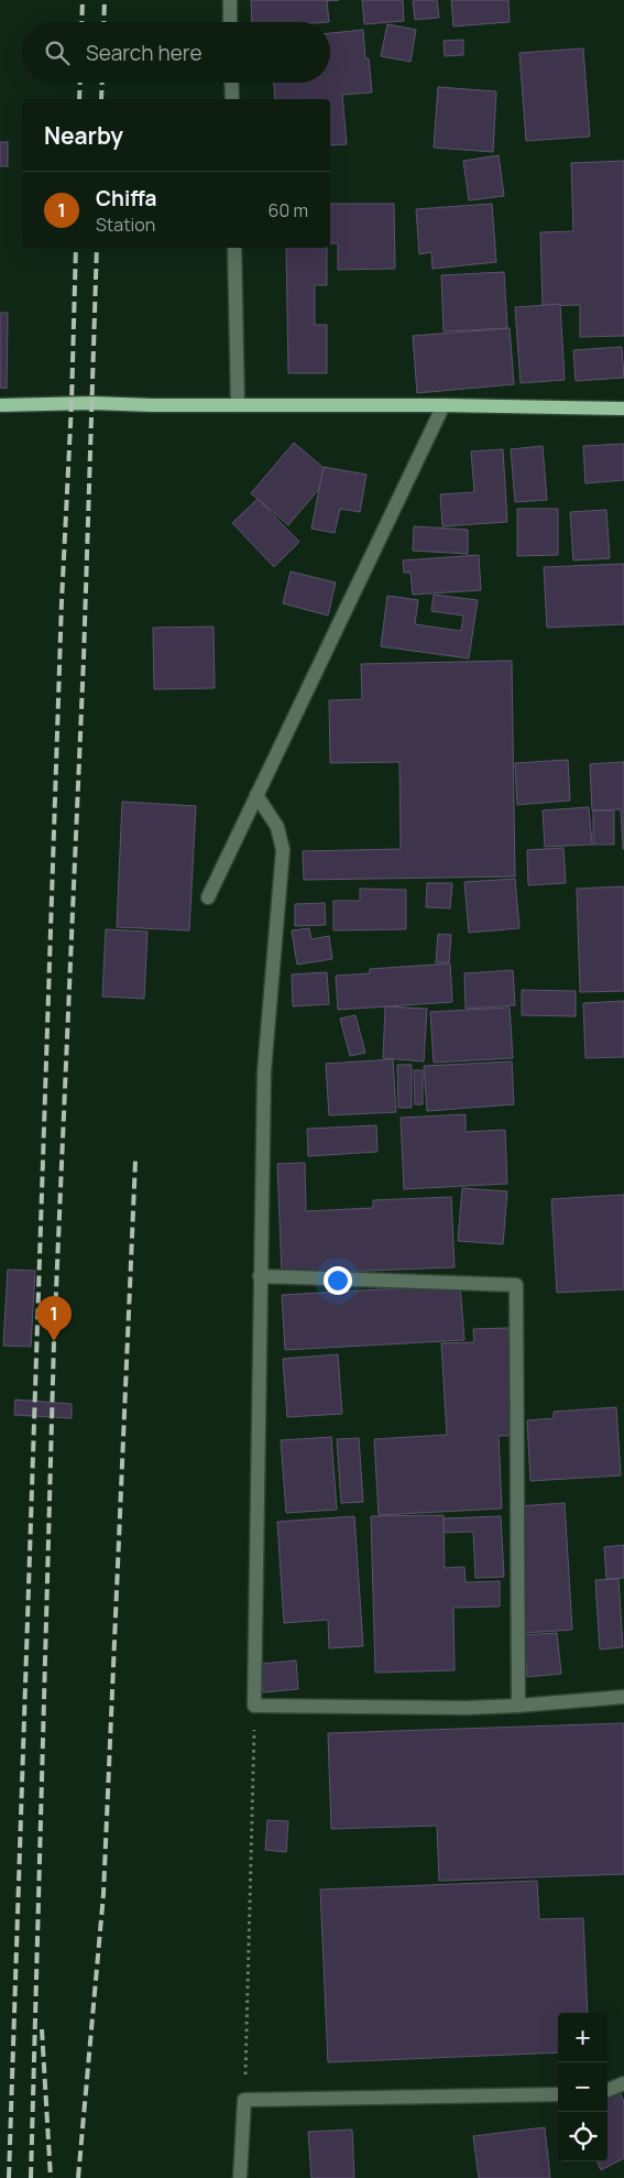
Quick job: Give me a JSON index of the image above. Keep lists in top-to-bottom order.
{
  "page": {
    "search": "Search here",
    "heading": "Nearby",
    "list": [
      {
        "mark": "1",
        "name": "Chiffa",
        "note": "Station",
        "value": "60 m"
      }
    ],
    "pins": "1",
    "map_buttons": ["+", "−"]
  }
}
